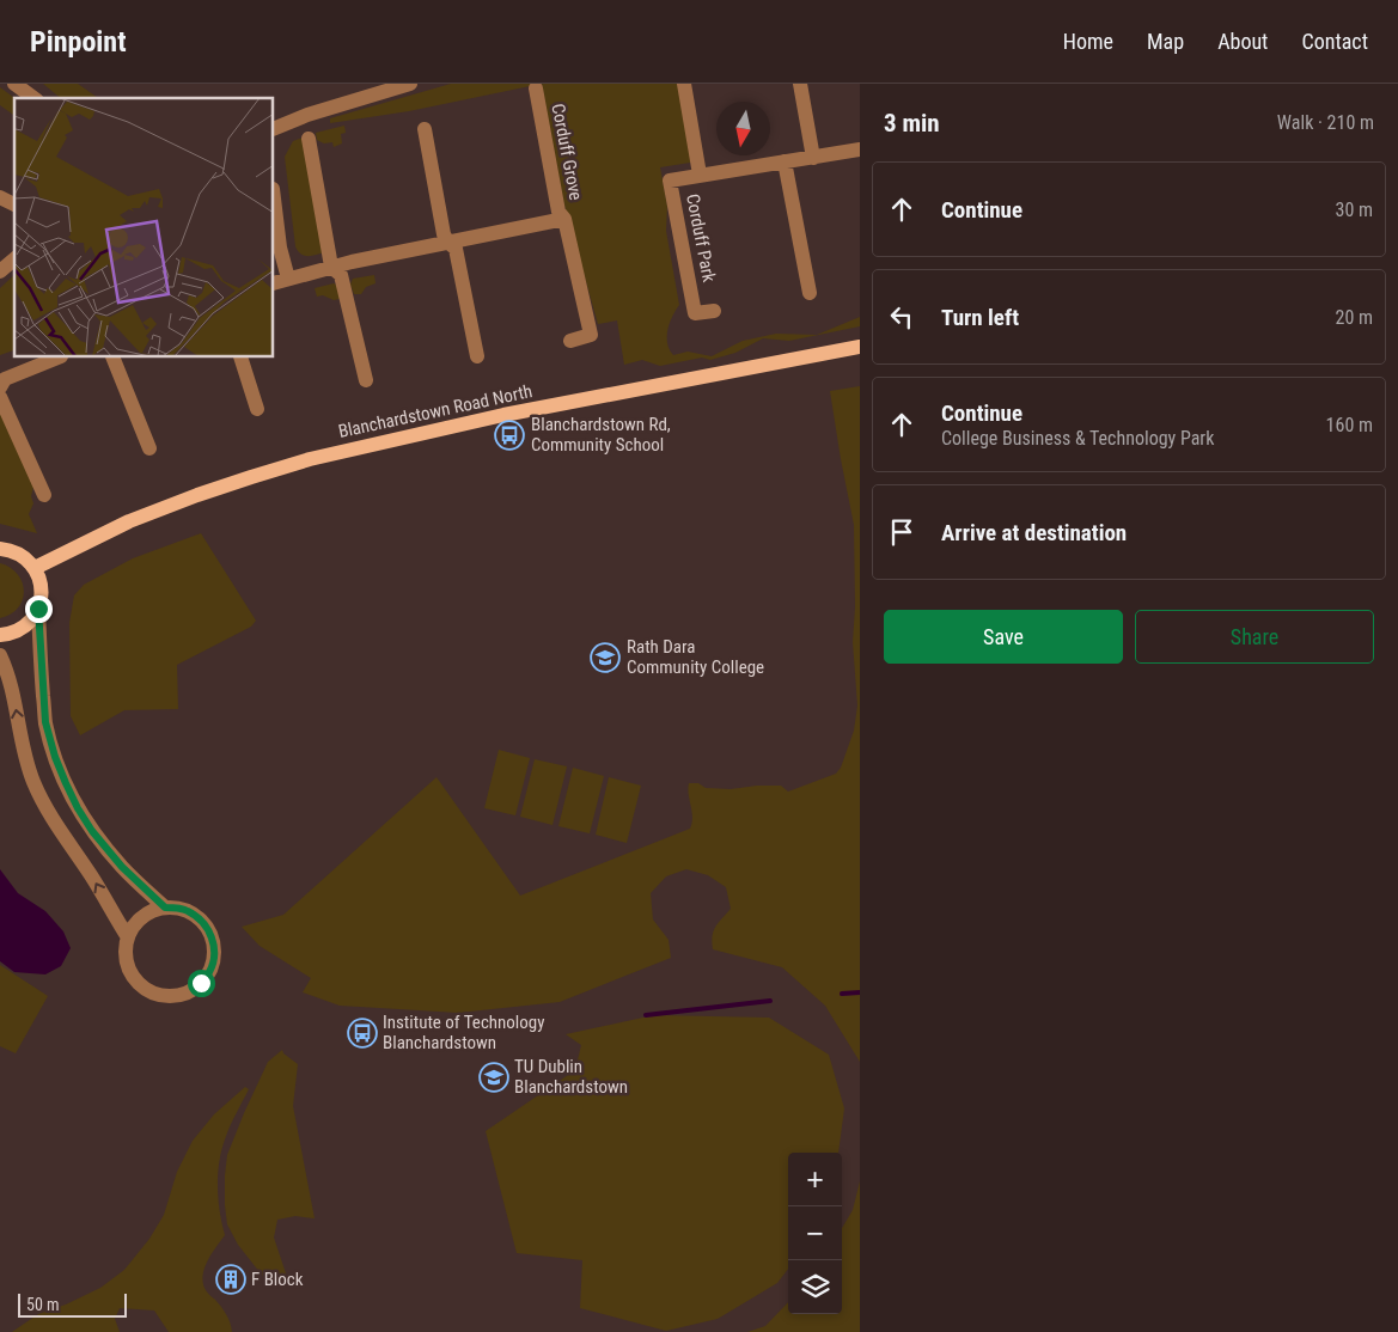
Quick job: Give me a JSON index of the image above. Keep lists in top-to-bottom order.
{
  "streets": {
    "main road": ["Blanchardstown Road North"],
    "street": ["Corduff Grove", "Corduff Park"]
  },
  "places": {
    "bus stop": ["Blanchardstown Rd, Community School", "Institute of Technology Blanchardstown"],
    "school or university": ["Rath Dara Community College", "TU Dublin Blanchardstown"],
    "building": ["F Block"]
  },
  "scale_bar": "50 m",
  "north": "bottom",
  "page": {
    "header": "Pinpoint",
    "nav": [
      "Home",
      "Map",
      "About",
      "Contact"
    ],
    "heading": ["3 min", "Walk · 210 m"],
    "list": [
      ["Continue", "30 m"],
      ["Turn left", "20 m"],
      ["Continue", "College Business & Technology Park", "160 m"],
      "Arrive at destination"
    ],
    "buttons": ["Save", "Share"],
    "map_buttons": ["+", "−"],
    "scale": "50 m"
  }
}
